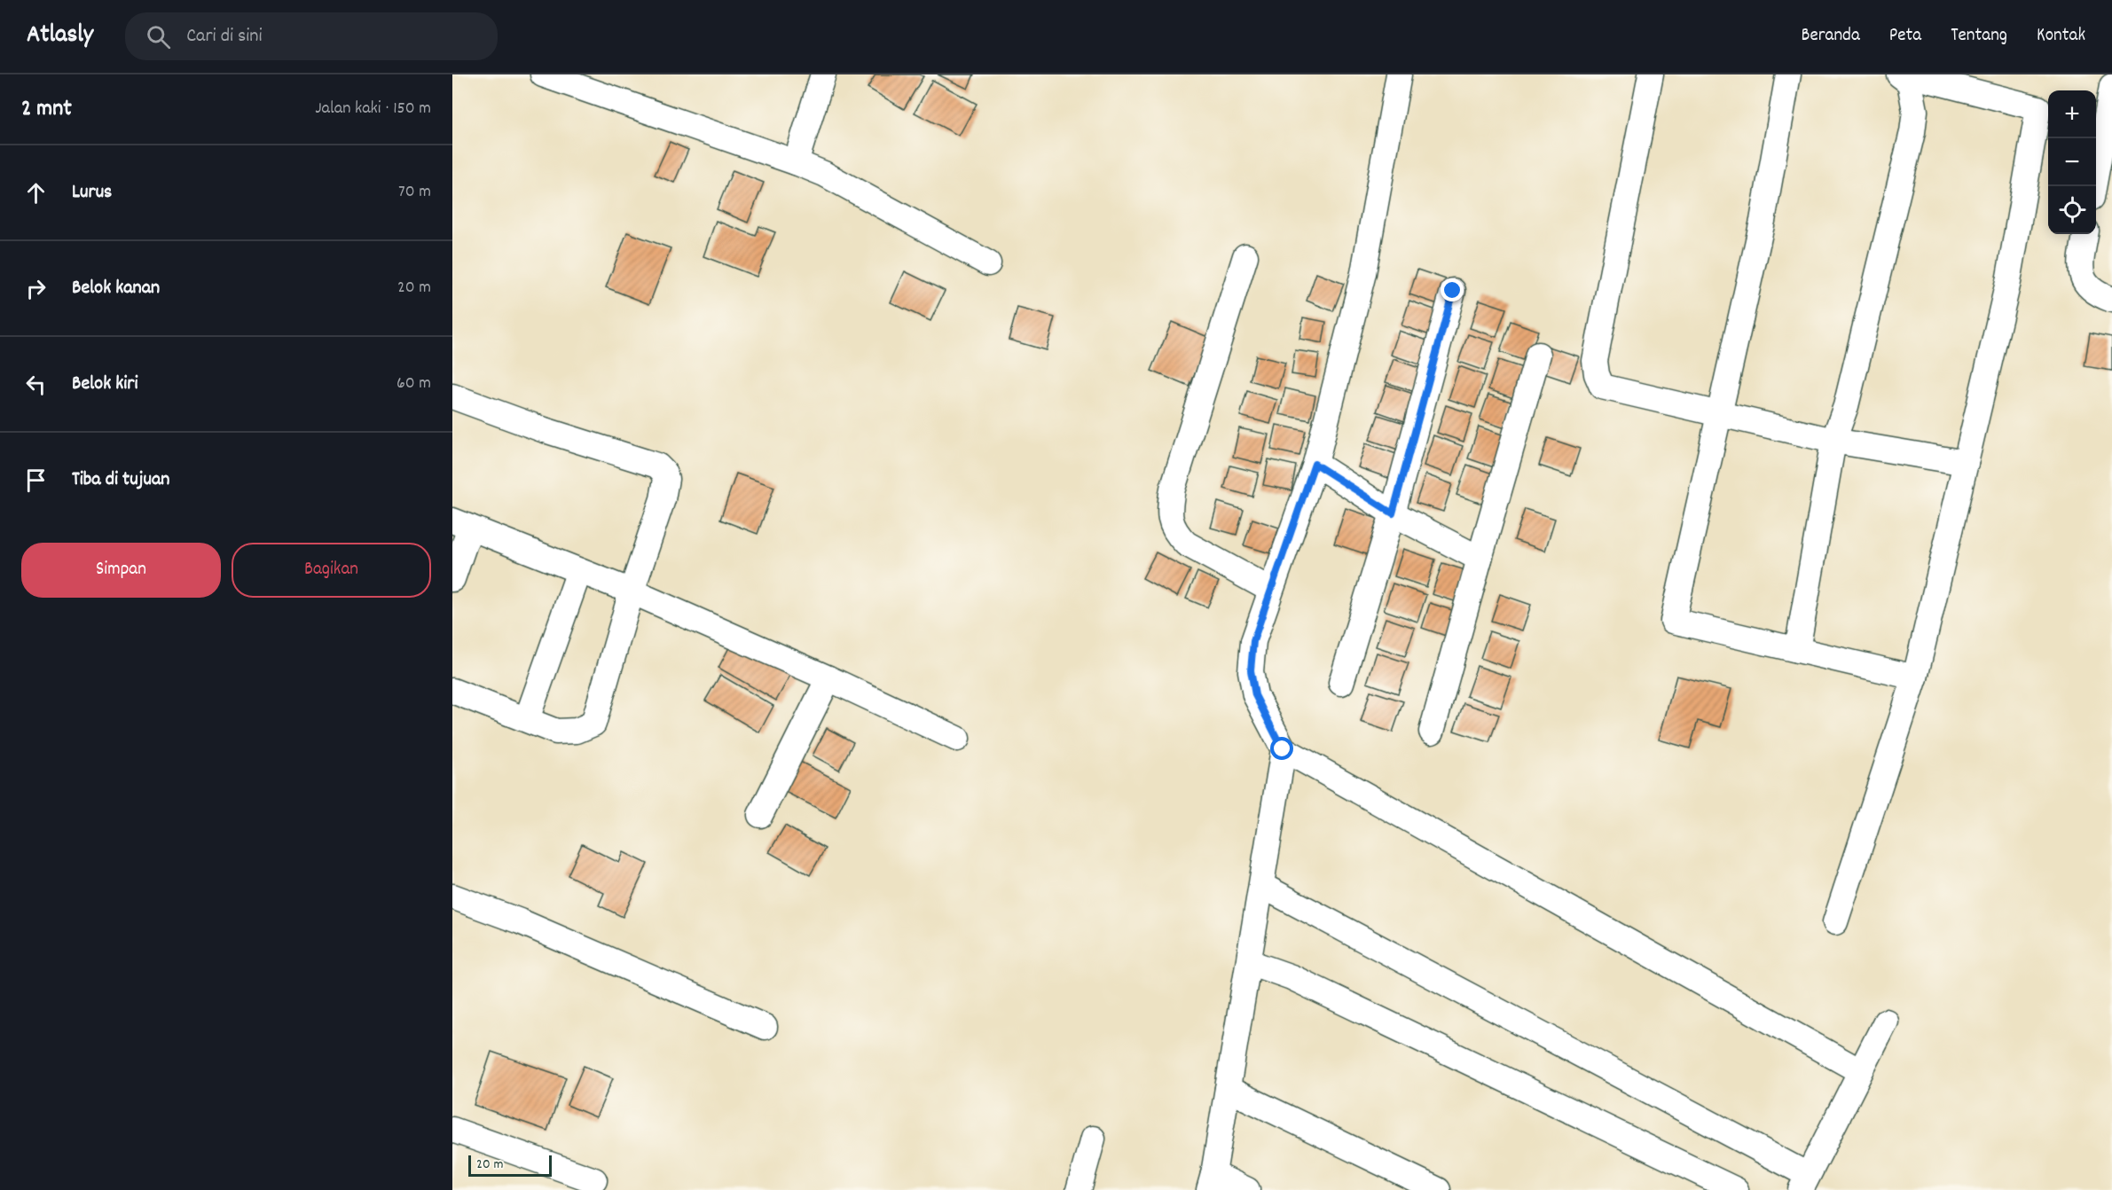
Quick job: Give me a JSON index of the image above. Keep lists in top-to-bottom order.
{
  "scale_bar": "20 m",
  "page": {
    "header": "Atlasly",
    "search": "Cari di sini",
    "nav": [
      "Beranda",
      "Peta",
      "Tentang",
      "Kontak"
    ],
    "heading": ["2 mnt", "Jalan kaki · 150 m"],
    "map_buttons": ["+", "−"],
    "list": [
      ["Lurus", "70 m"],
      ["Belok kanan", "20 m"],
      ["Belok kiri", "60 m"],
      "Tiba di tujuan"
    ],
    "buttons": ["Simpan", "Bagikan"],
    "scale": "20 m"
  }
}
